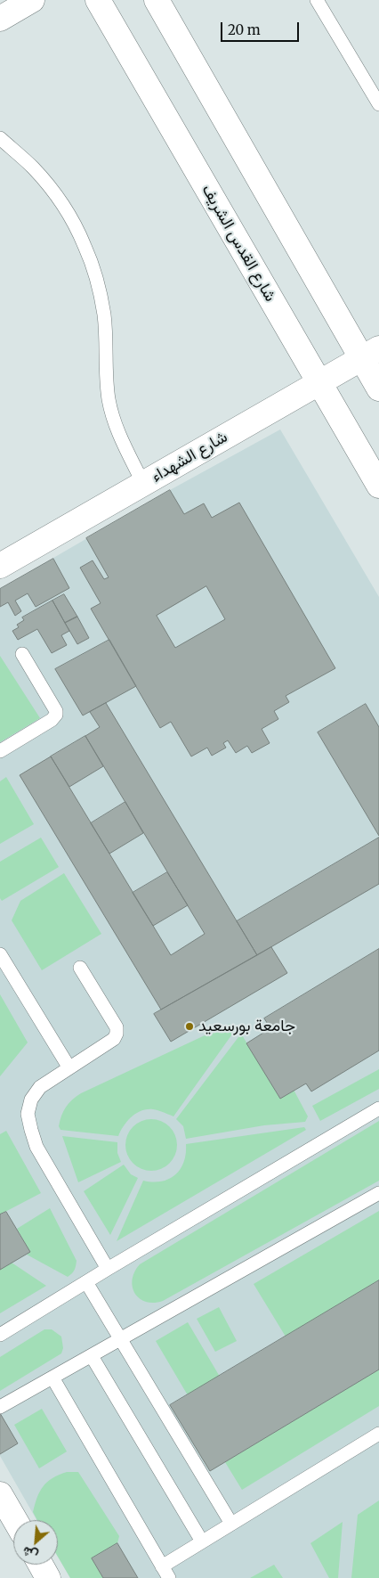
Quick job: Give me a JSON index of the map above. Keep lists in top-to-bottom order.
{
  "streets": {
    "main road": ["شارع القدس الشريف", "شارع الشهداء"]
  },
  "crossings": [
    ["شارع القدس الشريف", "شارع الشهداء"]
  ],
  "places": ["جامعة بورسعيد"],
  "scale_bar": "20 m",
  "north": "bottom left"
}
